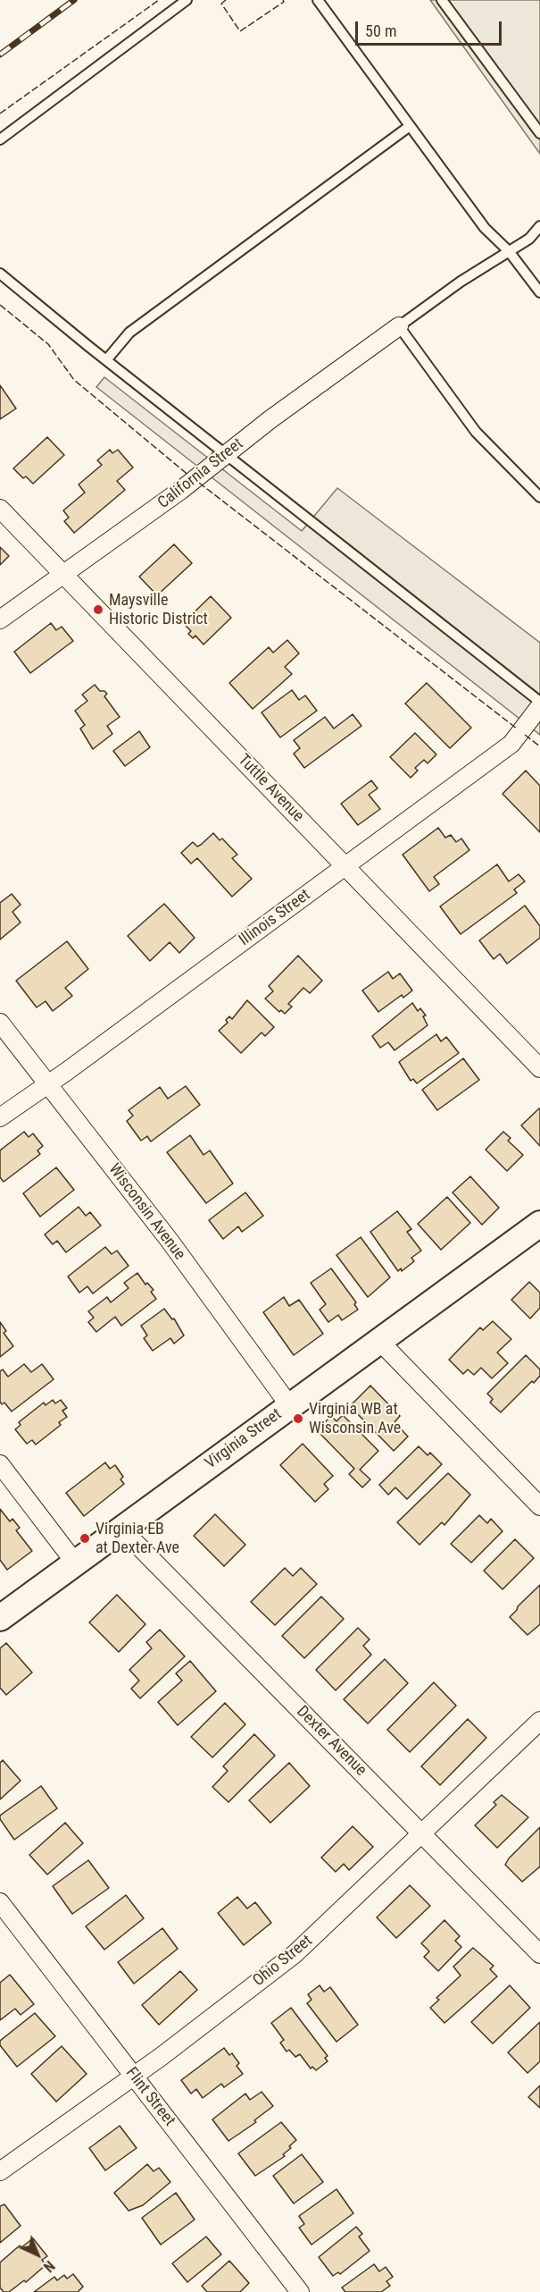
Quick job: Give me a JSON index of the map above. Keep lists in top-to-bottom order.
{
  "streets": {
    "street": [
      "California Street",
      "Tuttle Avenue",
      "Illinois Street",
      "Wisconsin Avenue",
      "Virginia Street",
      "Dexter Avenue",
      "Ohio Street",
      "Flint Street"
    ]
  },
  "crossings": [
    ["California Street", "Tuttle Avenue"],
    ["Tuttle Avenue", "Illinois Street"],
    ["Illinois Street", "Wisconsin Avenue"],
    ["Wisconsin Avenue", "Virginia Street"],
    ["Virginia Street", "Dexter Avenue"],
    ["Dexter Avenue", "Ohio Street"],
    ["Ohio Street", "Flint Street"]
  ],
  "places": ["Maysville Historic District", "Virginia WB at Wisconsin Ave", "Virginia EB at Dexter Ave"],
  "scale_bar": "50 m",
  "north": "bottom right"
}
